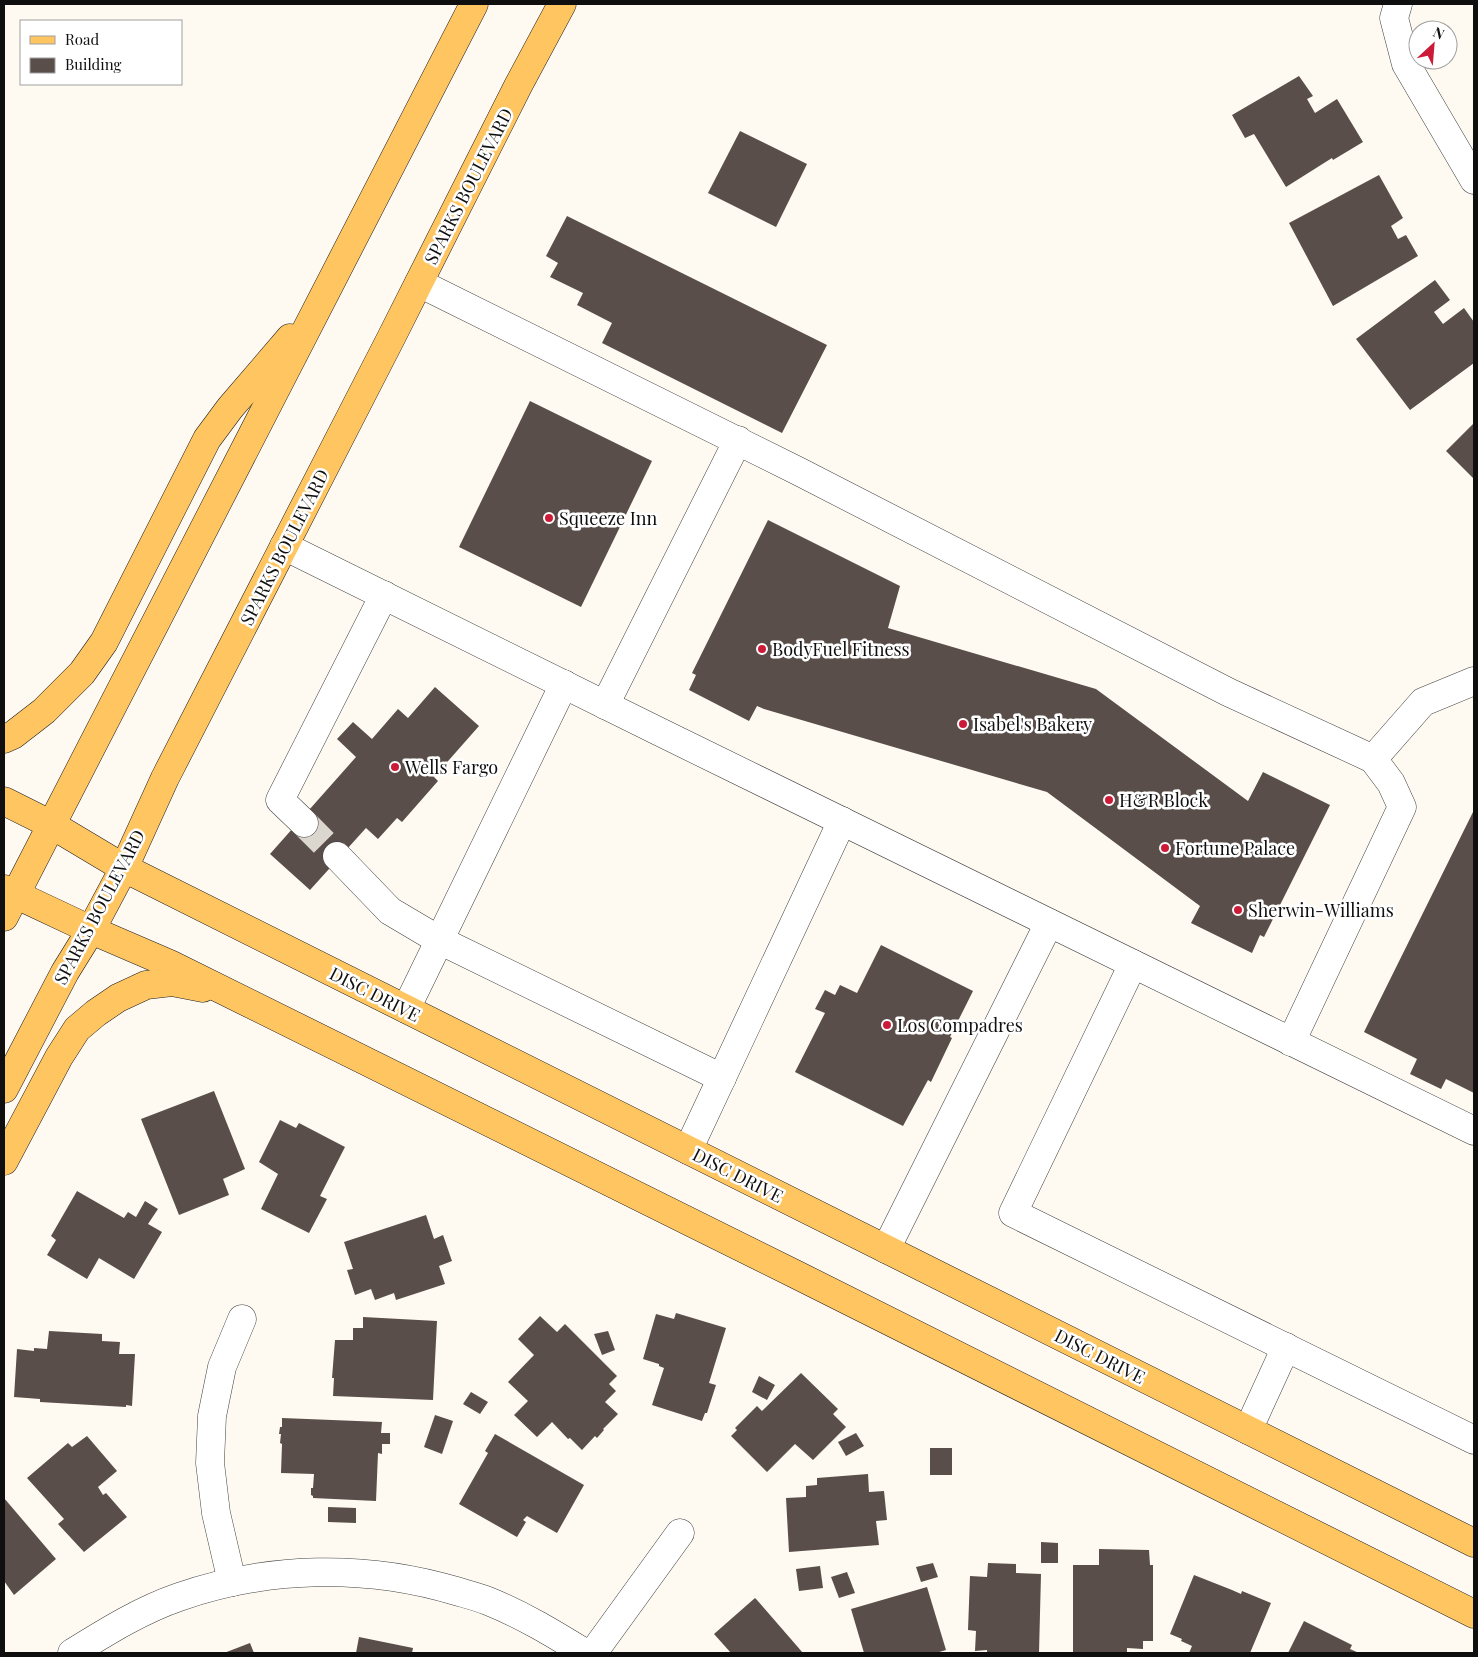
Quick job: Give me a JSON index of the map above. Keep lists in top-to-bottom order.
{
  "streets": {
    "main road": ["SPARKS BOULEVARD", "DISC DRIVE"]
  },
  "crossings": [
    ["SPARKS BOULEVARD", "DISC DRIVE"]
  ],
  "places": [
    "Squeeze Inn",
    "BodyFuel Fitness",
    "Isabel's Bakery",
    "Wells Fargo",
    "H&R Block",
    "Fortune Palace",
    "Sherwin-Williams",
    "Los Compadres"
  ],
  "legend": ["Road", "Building"],
  "north": "top right"
}
